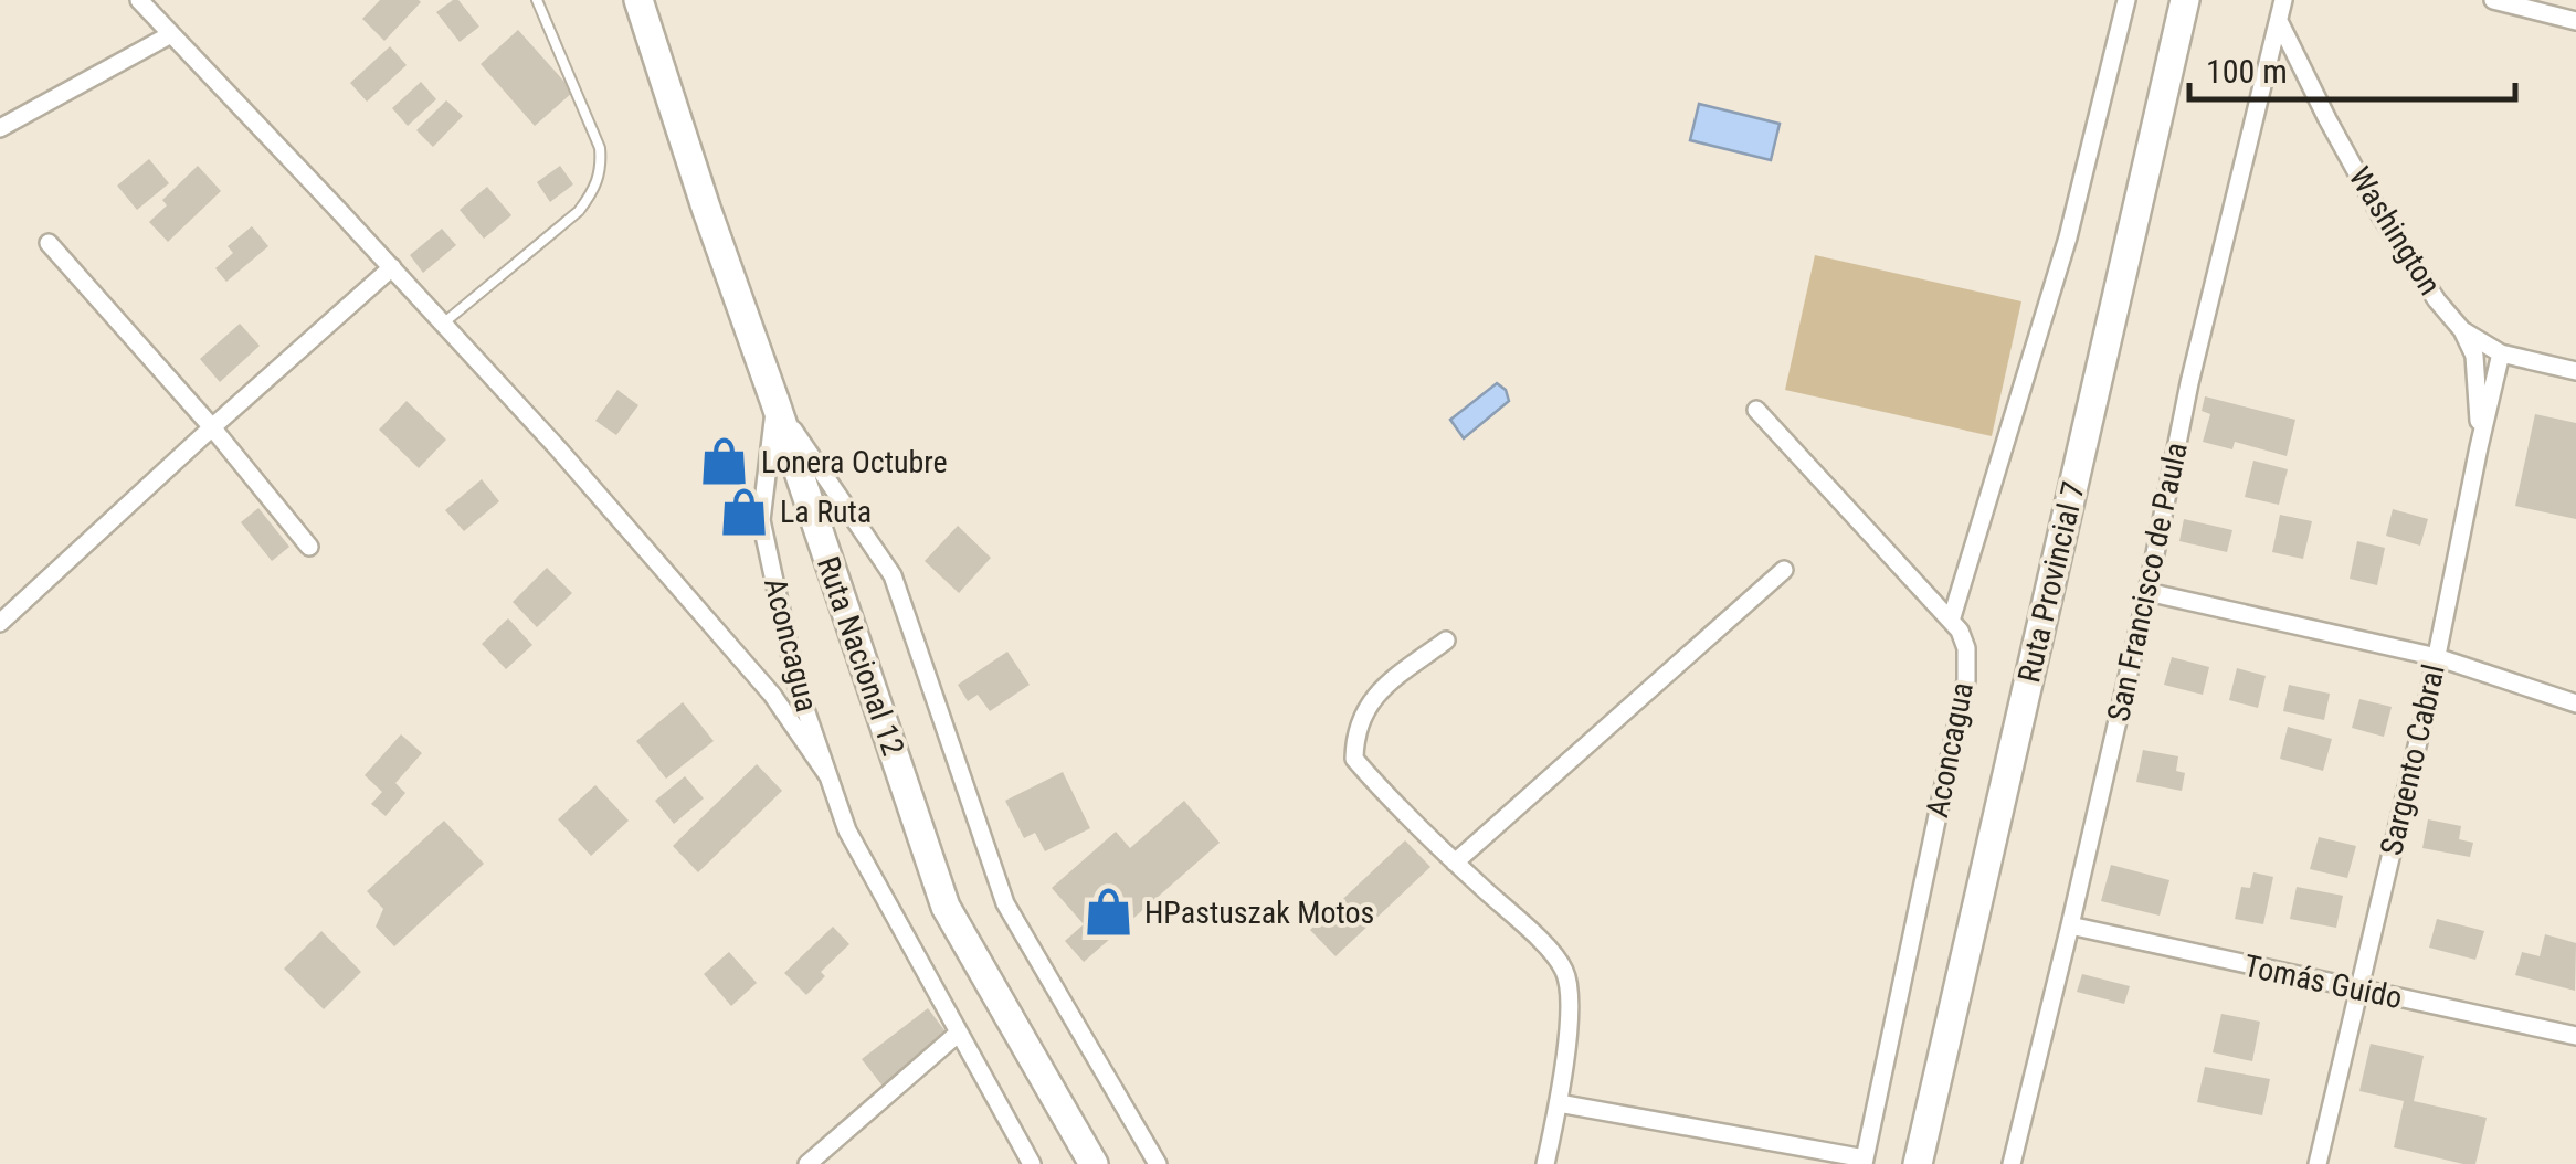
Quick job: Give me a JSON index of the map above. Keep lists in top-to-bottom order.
{
  "streets": {
    "main road": ["Ruta Provincial 7", "Ruta Nacional 12"],
    "street": [
      "Washington",
      "San Francisco de Paula",
      "Aconcagua",
      "Sargento Cabral",
      "Tomás Guido"
    ]
  },
  "crossings": [
    ["Washington", "San Francisco de Paula"],
    ["Washington", "Sargento Cabral"],
    ["San Francisco de Paula", "Tomás Guido"],
    ["Aconcagua", "Ruta Nacional 12"],
    ["Sargento Cabral", "Tomás Guido"]
  ],
  "places": {
    "shop": ["Lonera Octubre", "La Ruta", "HPastuszak Motos"]
  },
  "scale_bar": "100 m"
}
